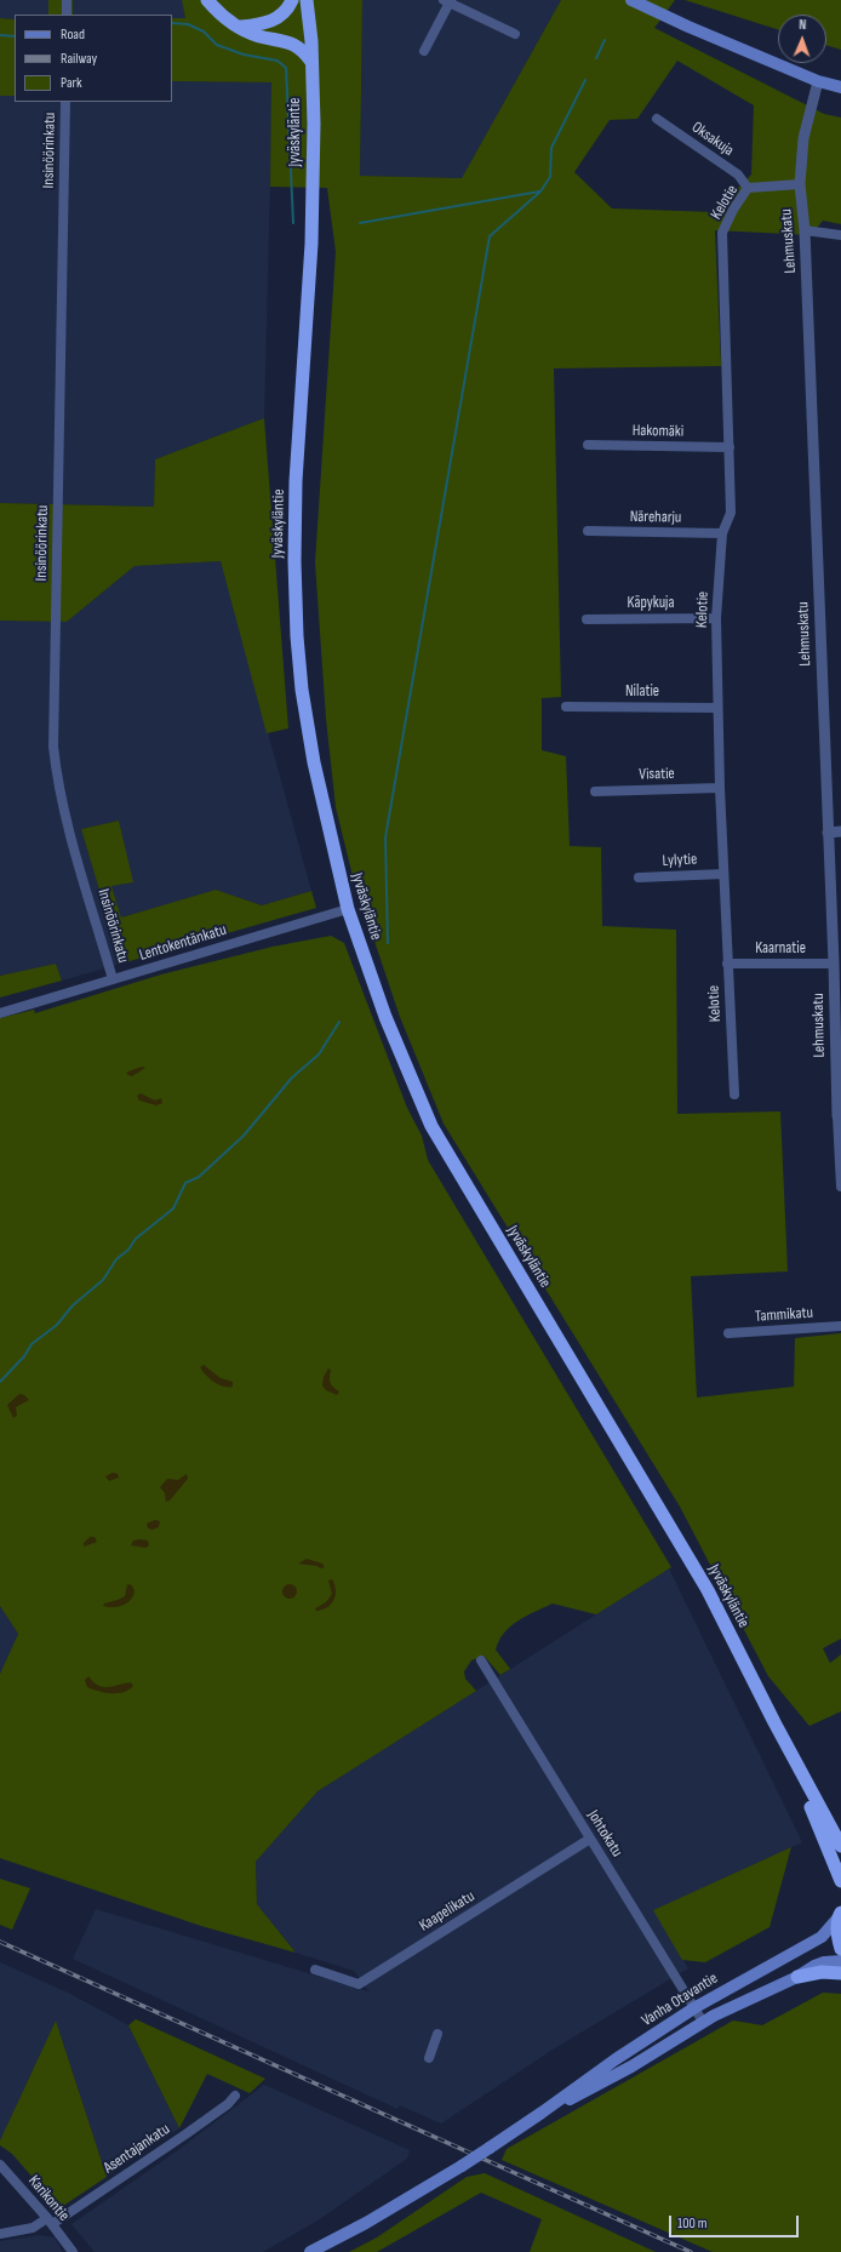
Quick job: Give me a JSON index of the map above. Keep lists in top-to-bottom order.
{
  "streets": {
    "highway": ["Jyväskyläntie"],
    "main road": ["Vanha Otavantie"],
    "street": [
      "Oksakuja",
      "Insinöörinkatu",
      "Kelotie",
      "Lehmuskatu",
      "Hakomäki",
      "Näreharju",
      "Käpykuja",
      "Nilatie",
      "Visatie",
      "Lylytie",
      "Lentokentänkatu",
      "Kaarnatie",
      "Tammikatu",
      "Johtokatu",
      "Kaapelikatu",
      "Asentajankatu",
      "Karikontie"
    ]
  },
  "crossings": [
    ["Jyväskyläntie", "Lentokentänkatu"],
    ["Oksakuja", "Kelotie"],
    ["Insinöörinkatu", "Lentokentänkatu"],
    ["Kelotie", "Lehmuskatu"],
    ["Kelotie", "Hakomäki"],
    ["Kelotie", "Näreharju"],
    ["Kelotie", "Käpykuja"],
    ["Kelotie", "Nilatie"],
    ["Kelotie", "Visatie"],
    ["Kelotie", "Lylytie"],
    ["Kelotie", "Kaarnatie"],
    ["Lehmuskatu", "Kaarnatie"],
    ["Johtokatu", "Kaapelikatu"],
    ["Johtokatu", "Vanha Otavantie"],
    ["Asentajankatu", "Karikontie"]
  ],
  "legend": ["Road", "Railway", "Park"],
  "scale_bar": "100 m",
  "north": "top"
}
